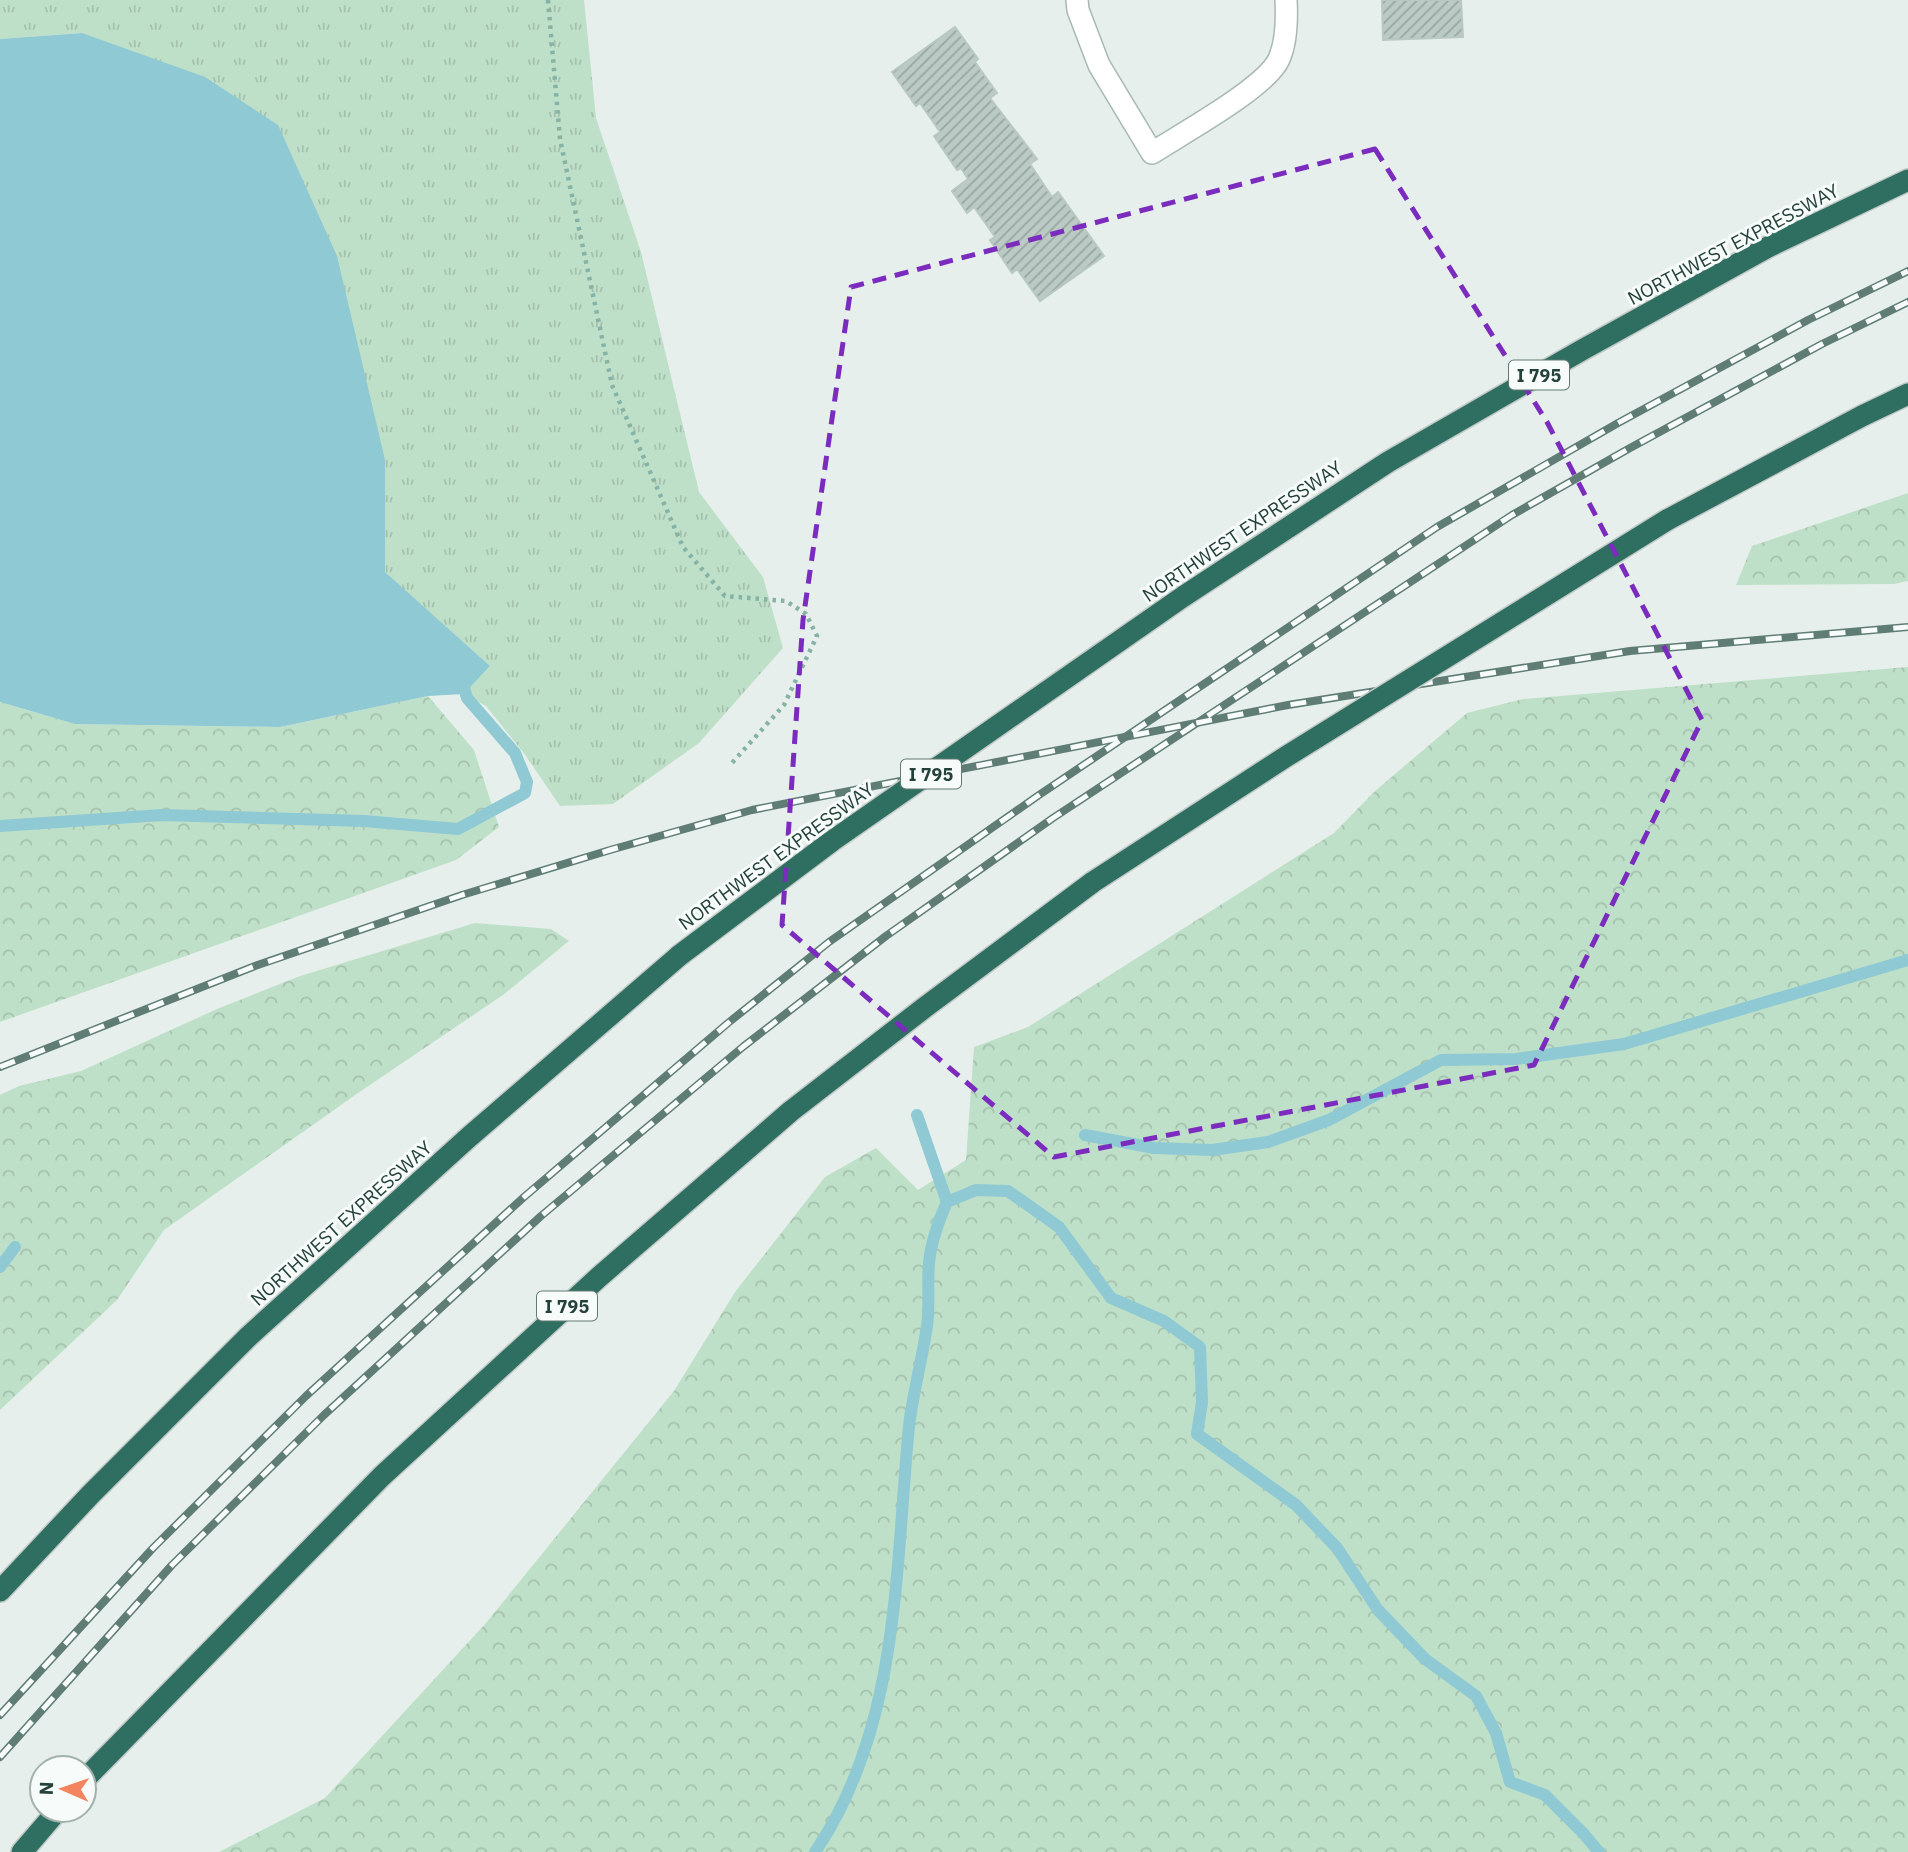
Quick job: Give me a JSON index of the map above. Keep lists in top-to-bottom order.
{
  "streets": {
    "highway": ["NORTHWEST EXPRESSWAY", "I 795"]
  },
  "north": "left"
}
